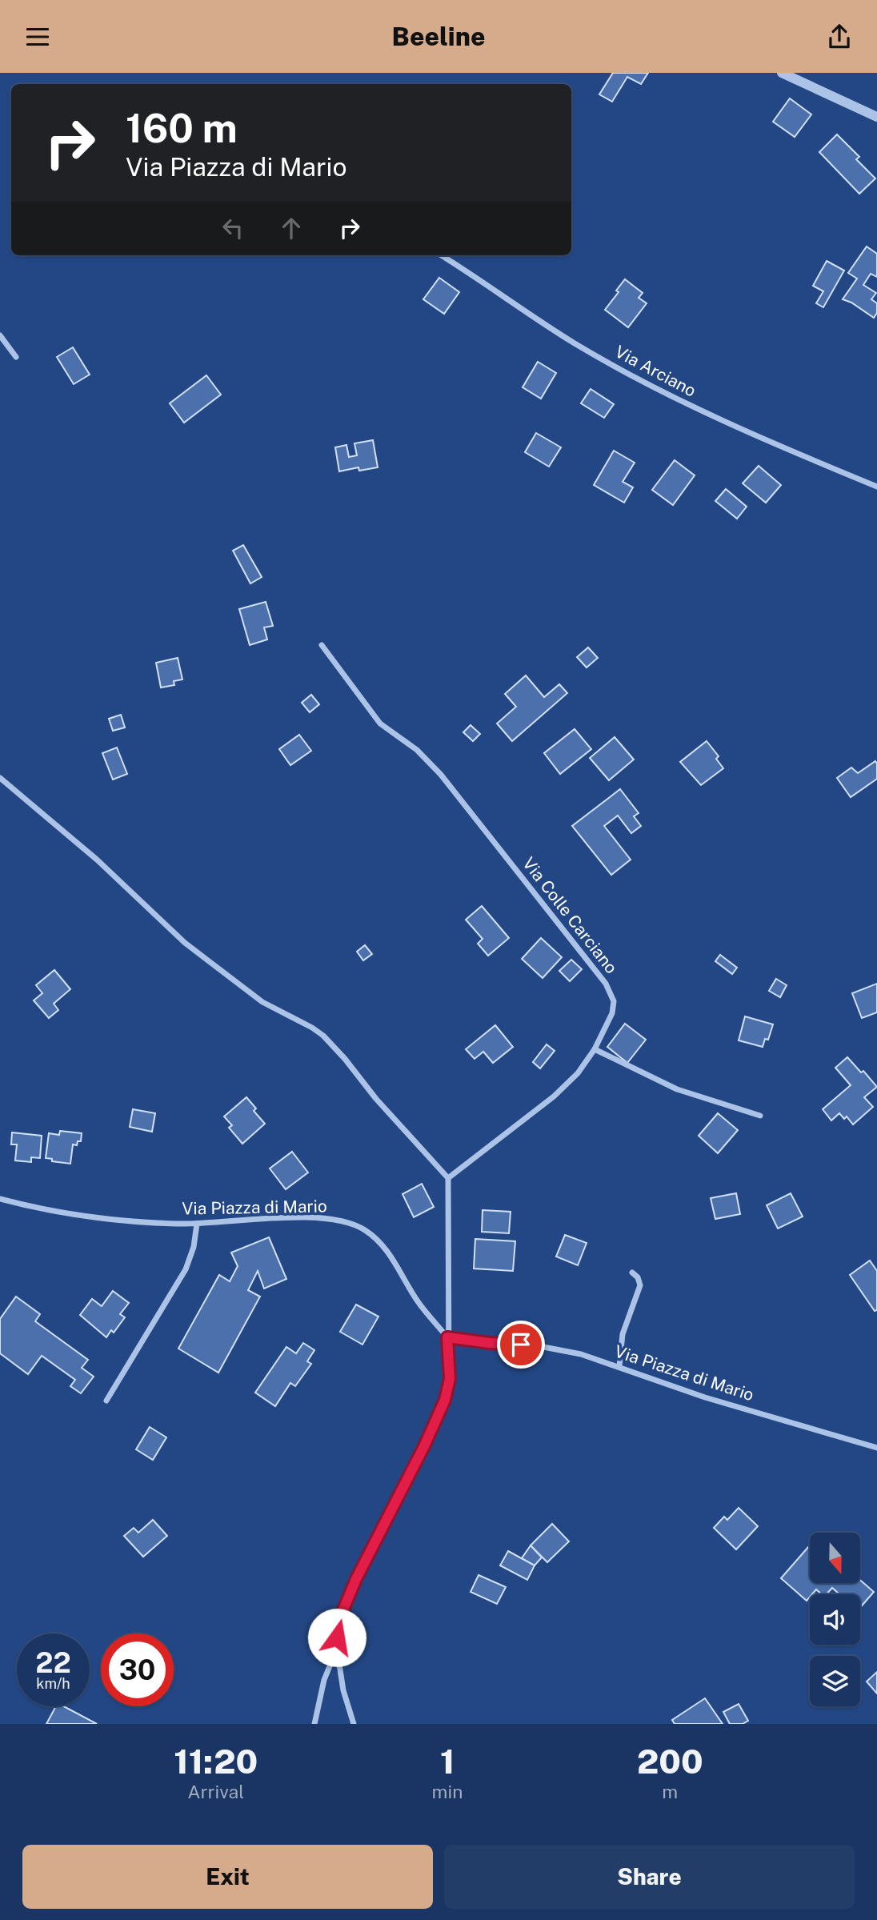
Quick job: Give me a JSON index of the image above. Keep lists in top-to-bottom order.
{
  "streets": {
    "street": ["Via Arciano", "Via Colle Carciano", "Via Piazza di Mario"]
  },
  "north": "bottom",
  "page": {
    "header": "Beeline",
    "turn": ["160 m", "Via Piazza di Mario"],
    "speed": "22 km/h",
    "limit": "30",
    "eta": [
      "11:20",
      "Arrival",
      "1",
      "min",
      "200",
      "m"
    ],
    "buttons": ["Exit", "Share"]
  }
}
